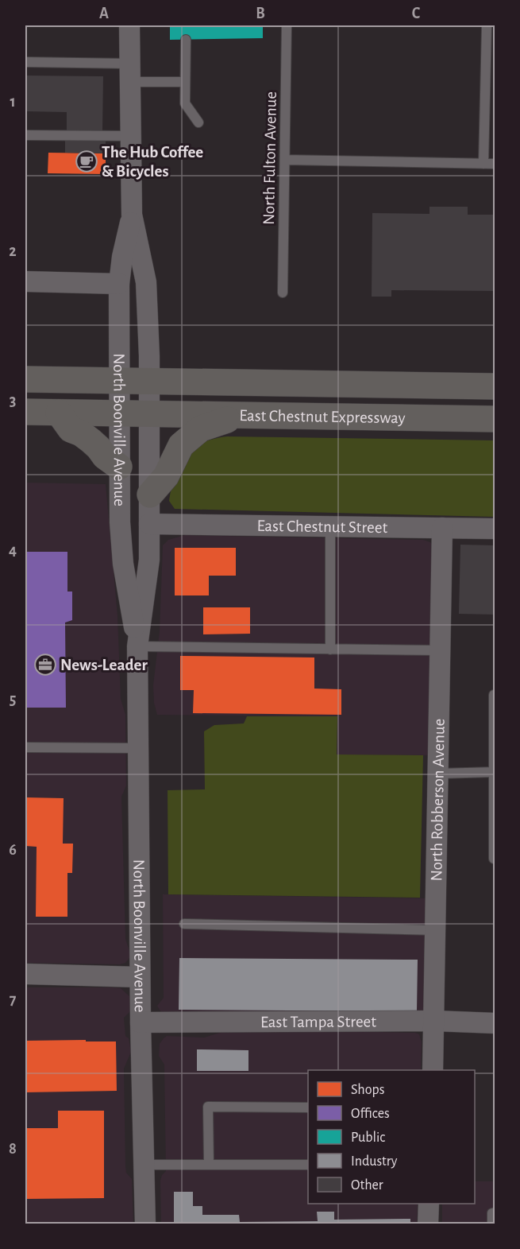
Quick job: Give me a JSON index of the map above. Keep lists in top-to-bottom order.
{
  "streets": {
    "main road": ["East Chestnut Expressway"],
    "street": [
      "North Boonville Avenue",
      "East Chestnut Street",
      "North Robberson Avenue",
      "East Tampa Street"
    ],
    "lane": ["North Fulton Avenue"]
  },
  "crossings": [
    ["East Chestnut Expressway", "North Boonville Avenue"],
    ["North Boonville Avenue", "East Chestnut Street"],
    ["North Boonville Avenue", "East Tampa Street"],
    ["East Chestnut Street", "North Robberson Avenue"],
    ["North Robberson Avenue", "East Tampa Street"]
  ],
  "places": {
    "cafe": ["The Hub Coffee & Bicycles"],
    "office": ["News-Leader"]
  },
  "legend": [
    "Shops",
    "Offices",
    "Public",
    "Industry",
    "Other"
  ],
  "grid": {
    "columns": ["A", "B", "C"],
    "rows": [
      "1",
      "2",
      "3",
      "4",
      "5",
      "6",
      "7",
      "8"
    ]
  }
}
